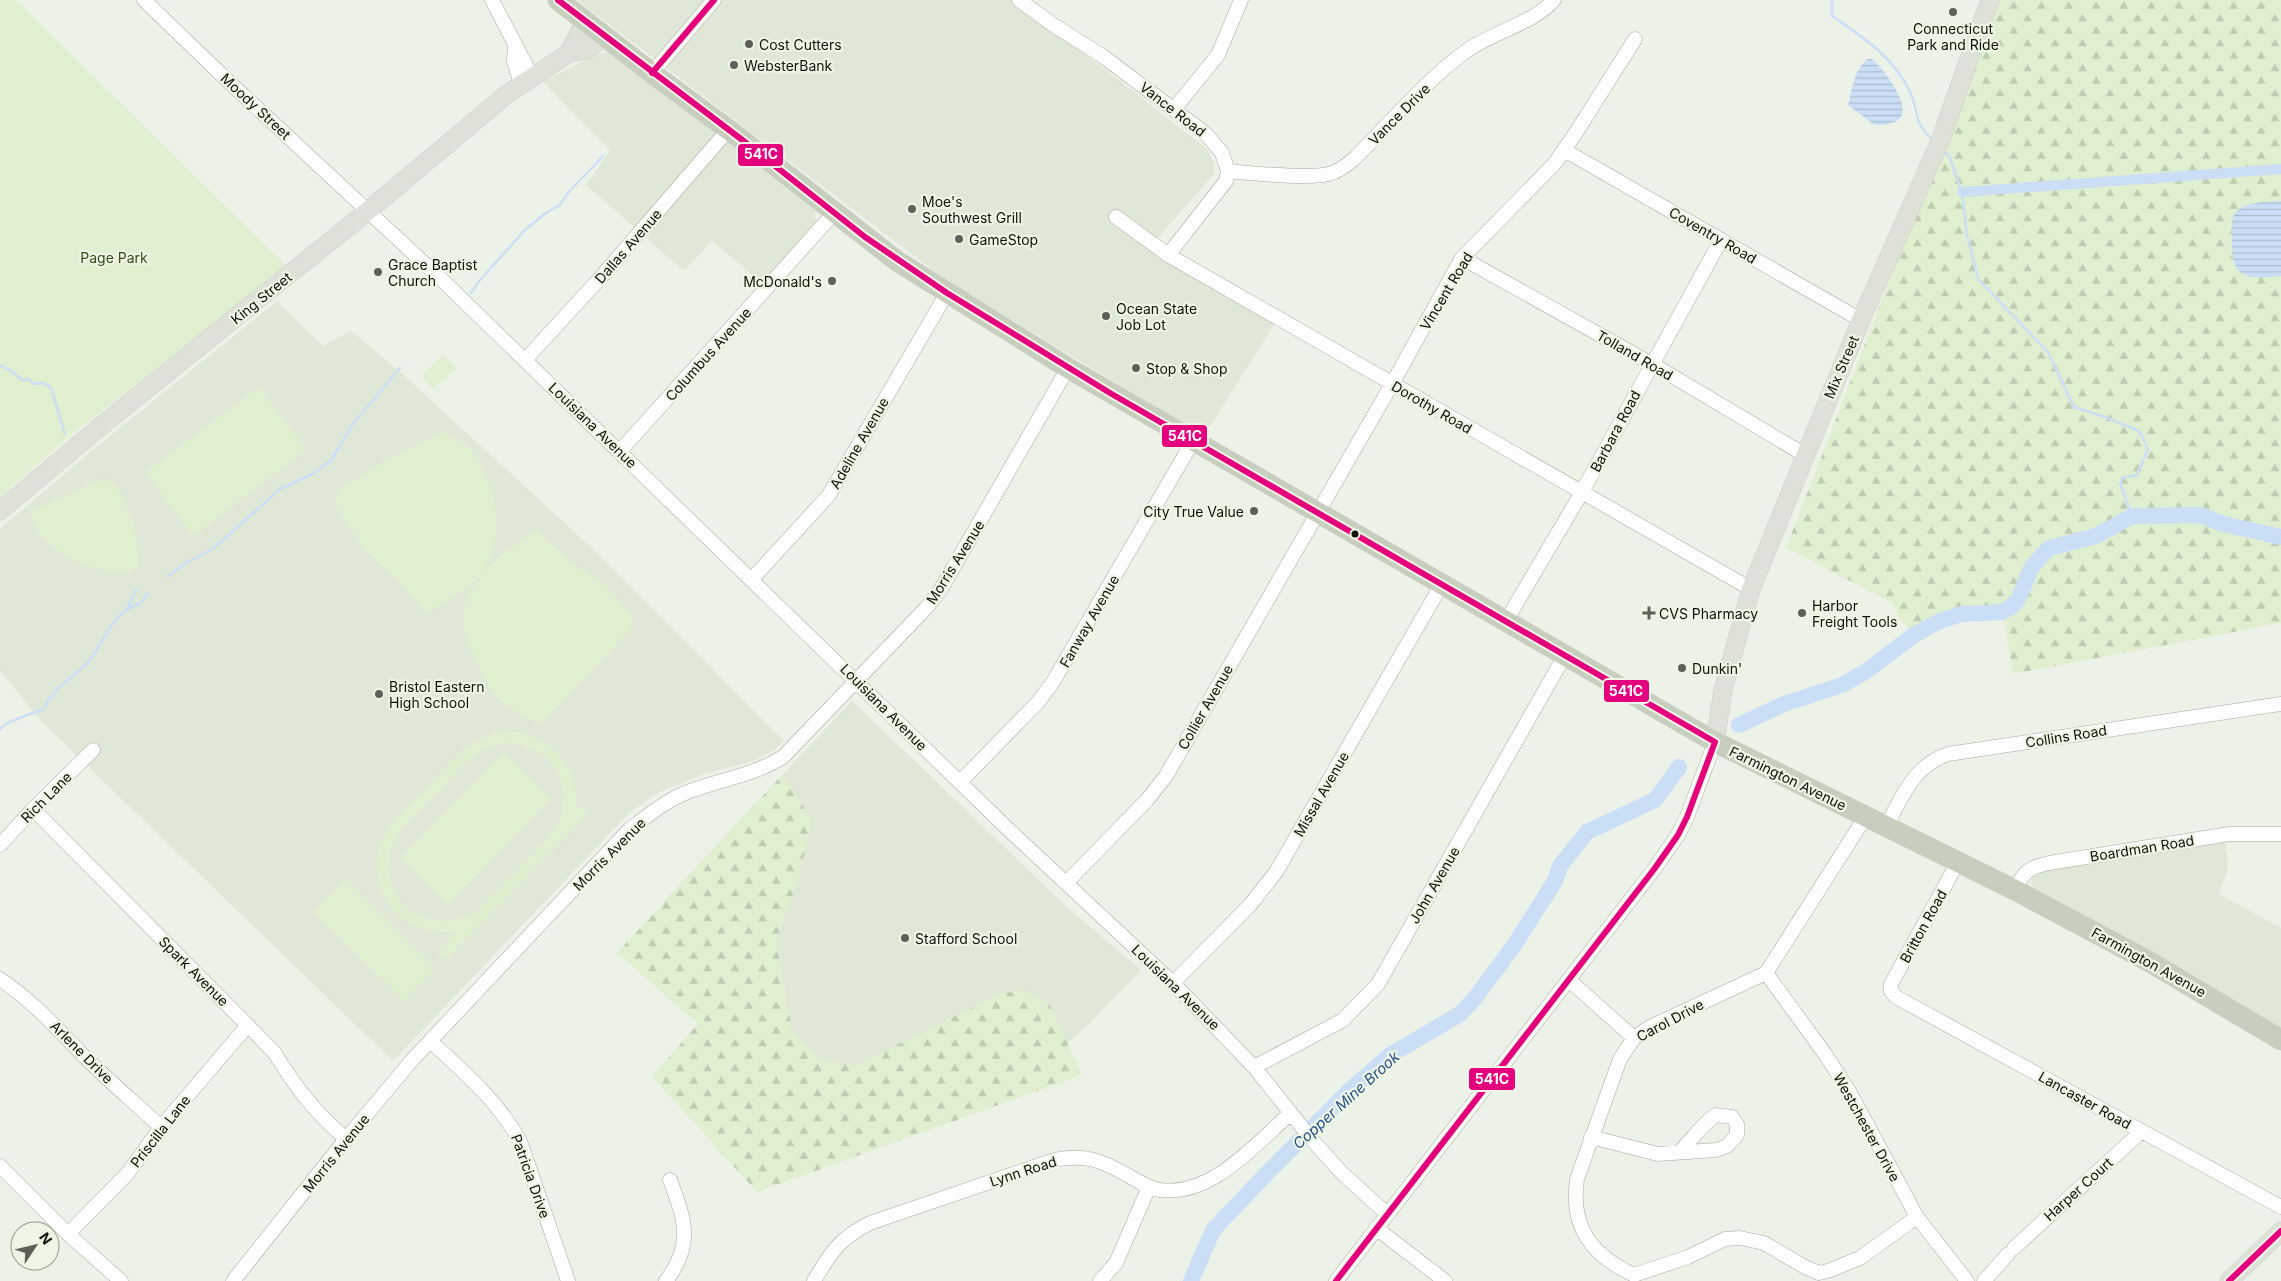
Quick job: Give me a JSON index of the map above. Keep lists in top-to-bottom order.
{
  "streets": {
    "highway": ["Farmington Avenue"],
    "main road": ["King Street", "Mix Street"],
    "street": [
      "Moody Street",
      "Vance Road",
      "Vance Drive",
      "Coventry Road",
      "Dallas Avenue",
      "Vincent Road",
      "Columbus Avenue",
      "Tolland Road",
      "Dorothy Road",
      "Louisiana Avenue",
      "Barbara Road",
      "Adeline Avenue",
      "Morris Avenue",
      "Fanway Avenue",
      "Collier Avenue",
      "Collins Road",
      "Missal Avenue",
      "Rich Lane",
      "Boardman Road",
      "John Avenue",
      "Britton Road",
      "Spark Avenue",
      "Carol Drive",
      "Arlene Drive",
      "Lancaster Road",
      "Westchester Drive",
      "Priscilla Lane",
      "Lynn Road",
      "Patricia Drive",
      "Harper Court"
    ]
  },
  "crossings": [
    ["Moody Street", "King Street"],
    ["Moody Street", "Louisiana Avenue"],
    ["Vance Road", "Vance Drive"],
    ["Coventry Road", "Vincent Road"],
    ["Coventry Road", "Mix Street"],
    ["Coventry Road", "Barbara Road"],
    ["Dallas Avenue", "Louisiana Avenue"],
    ["Dallas Avenue", "Farmington Avenue"],
    ["Vincent Road", "Tolland Road"],
    ["Vincent Road", "Dorothy Road"],
    ["Vincent Road", "Collier Avenue"],
    ["Vincent Road", "Farmington Avenue"],
    ["King Street", "Louisiana Avenue"],
    ["King Street", "Farmington Avenue"],
    ["Columbus Avenue", "Louisiana Avenue"],
    ["Columbus Avenue", "Farmington Avenue"],
    ["Tolland Road", "Mix Street"],
    ["Tolland Road", "Barbara Road"],
    ["Mix Street", "Dorothy Road"],
    ["Mix Street", "Farmington Avenue"],
    ["Dorothy Road", "Barbara Road"],
    ["Louisiana Avenue", "Adeline Avenue"],
    ["Louisiana Avenue", "Morris Avenue"],
    ["Louisiana Avenue", "Fanway Avenue"],
    ["Louisiana Avenue", "Collier Avenue"],
    ["Louisiana Avenue", "Missal Avenue"],
    ["Louisiana Avenue", "John Avenue"],
    ["Louisiana Avenue", "Lynn Road"],
    ["Barbara Road", "Farmington Avenue"],
    ["Adeline Avenue", "Farmington Avenue"],
    ["Morris Avenue", "Farmington Avenue"],
    ["Morris Avenue", "Spark Avenue"],
    ["Morris Avenue", "Patricia Drive"],
    ["Fanway Avenue", "Farmington Avenue"],
    ["Collier Avenue", "Farmington Avenue"],
    ["Collins Road", "Farmington Avenue"],
    ["Farmington Avenue", "Missal Avenue"],
    ["Farmington Avenue", "Boardman Road"],
    ["Farmington Avenue", "John Avenue"],
    ["Farmington Avenue", "Britton Road"],
    ["Rich Lane", "Spark Avenue"],
    ["Britton Road", "Lancaster Road"],
    ["Spark Avenue", "Priscilla Lane"],
    ["Carol Drive", "Westchester Drive"],
    ["Arlene Drive", "Priscilla Lane"],
    ["Lancaster Road", "Harper Court"]
  ],
  "water": ["Copper Mine Brook"],
  "parks": ["Page Park"],
  "places": {
    "other": [
      "Connecticut Park and Ride",
      "Cost Cutters",
      "WebsterBank",
      "Moe's Southwest Grill",
      "GameStop",
      "Grace Baptist Church",
      "McDonald's",
      "Ocean State Job Lot",
      "Stop & Shop",
      "City True Value",
      "Harbor Freight Tools",
      "Dunkin'",
      "Bristol Eastern High School",
      "Stafford School"
    ],
    "health": ["CVS Pharmacy"]
  },
  "lines": ["transit line 541C"],
  "north": "top right"
}
